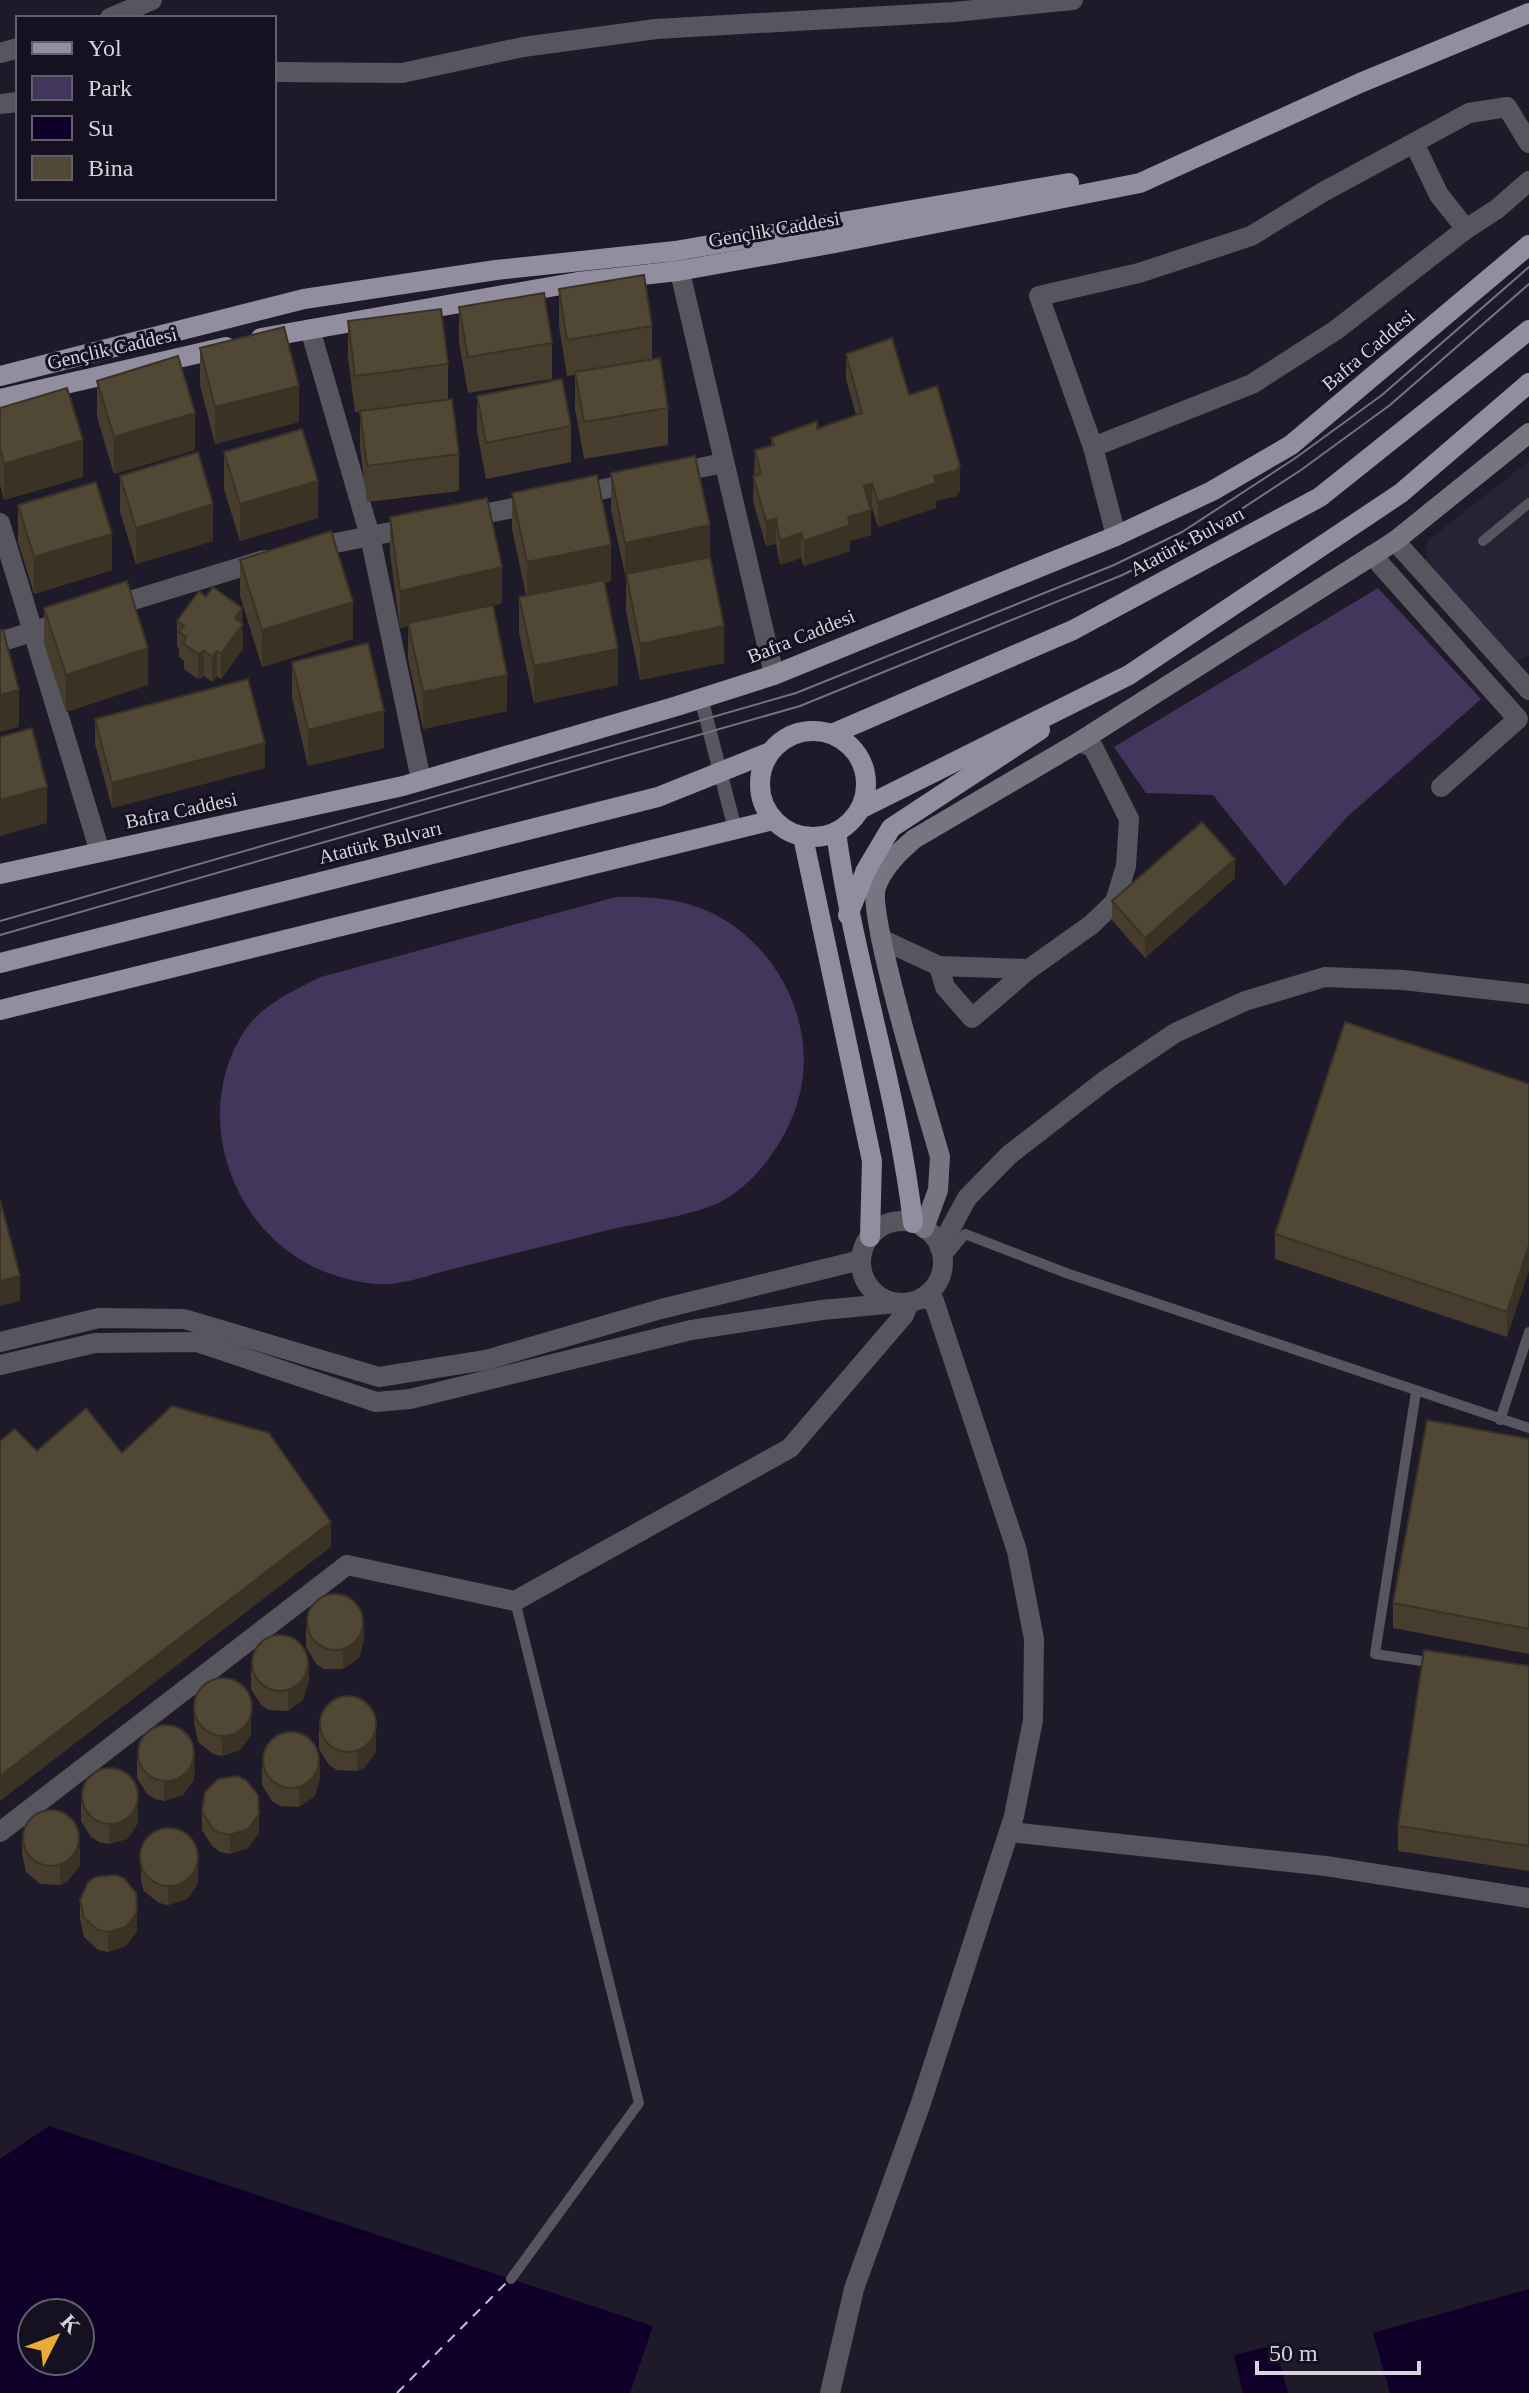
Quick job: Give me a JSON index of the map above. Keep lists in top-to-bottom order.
{
  "streets": {
    "main road": ["Gençlik Caddesi", "Bafra Caddesi", "Atatürk Bulvarı"]
  },
  "legend": [
    "Yol",
    "Park",
    "Su",
    "Bina"
  ],
  "scale_bar": "50 m",
  "north": "top right"
}
